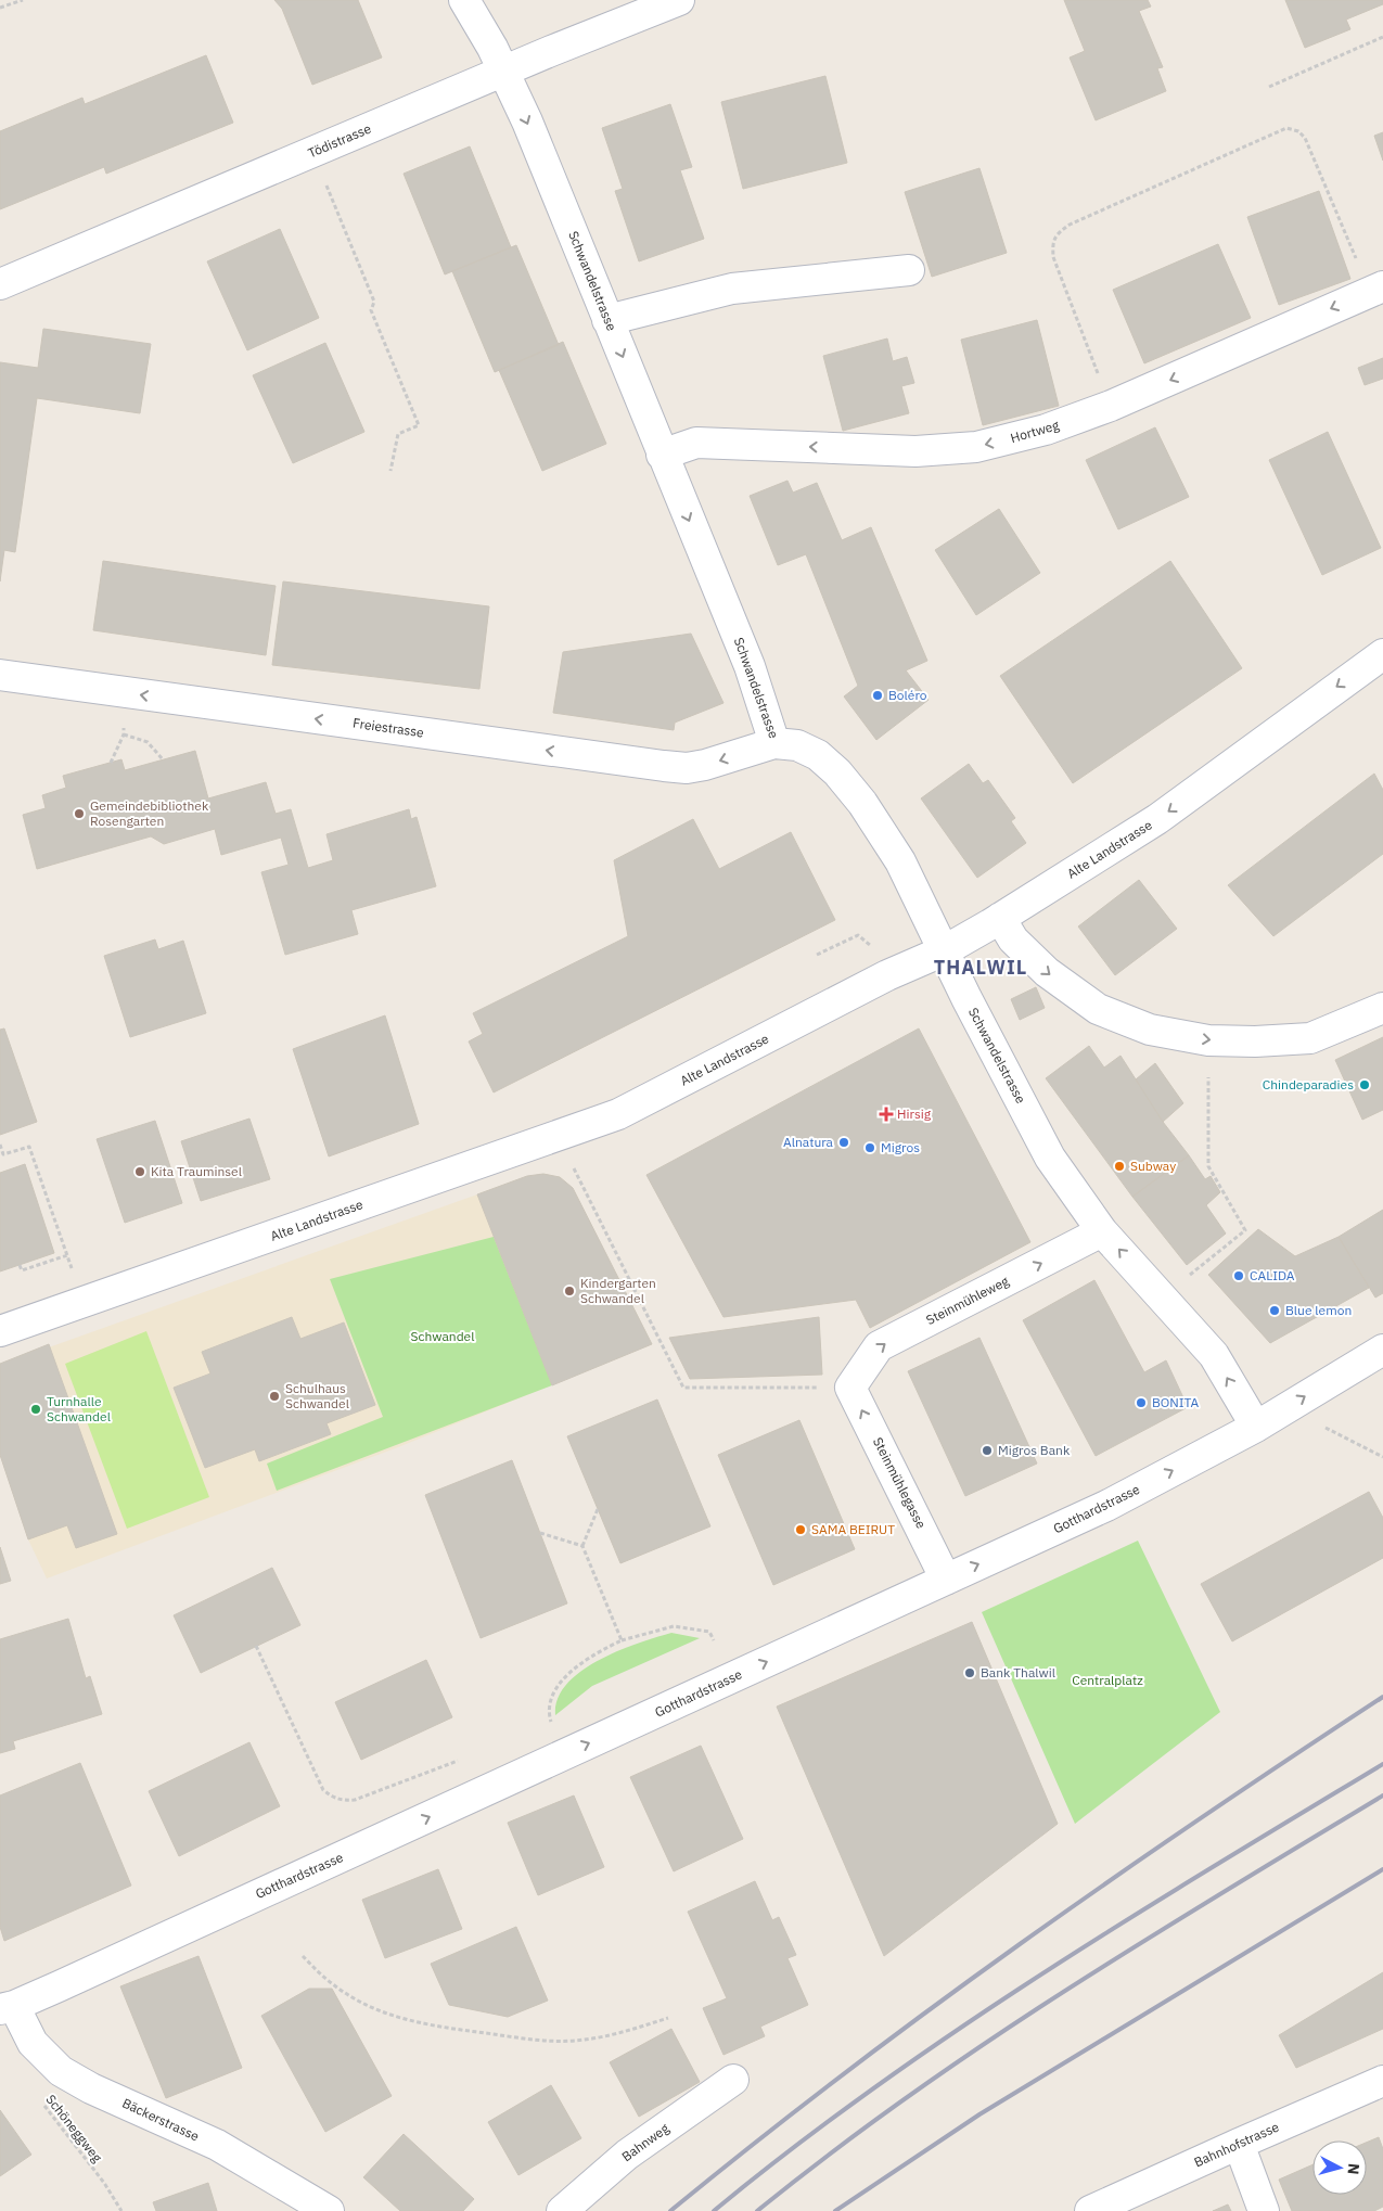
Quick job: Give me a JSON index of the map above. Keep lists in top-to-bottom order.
{
  "streets": {
    "street": [
      "Tödistrasse",
      "Schwandelstrasse",
      "Hortweg",
      "Freiestrasse",
      "Alte Landstrasse",
      "Steinmühleweg",
      "Steinmühlegasse",
      "Gotthardstrasse",
      "Bäckerstrasse",
      "Bahnweg",
      "Bahnhofstrasse"
    ],
    "path": ["Schöneggweg"]
  },
  "crossings": [
    ["Tödistrasse", "Schwandelstrasse"],
    ["Schwandelstrasse", "Hortweg"],
    ["Schwandelstrasse", "Freiestrasse"],
    ["Schwandelstrasse", "Alte Landstrasse"],
    ["Schwandelstrasse", "Steinmühleweg"],
    ["Schwandelstrasse", "Gotthardstrasse"],
    ["Steinmühleweg", "Steinmühlegasse"],
    ["Steinmühlegasse", "Gotthardstrasse"],
    ["Gotthardstrasse", "Bäckerstrasse"]
  ],
  "one_way": [
    "Freiestrasse",
    "Steinmühleweg",
    "Steinmühlegasse",
    "Gotthardstrasse"
  ],
  "districts": ["THALWIL"],
  "parks": ["Schwandel", "Centralplatz"],
  "places": {
    "other": [
      "Boléro",
      "Gemeindebibliothek Rosengarten",
      "Chindeparadies",
      "Alnatura",
      "Migros",
      "Subway",
      "Kita Trauminsel",
      "CALIDA",
      "Kindergarten Schwandel",
      "Blue lemon",
      "Schulhaus Schwandel",
      "BONITA",
      "Turnhalle Schwandel",
      "Migros Bank",
      "SAMA BEIRUT",
      "Bank Thalwil"
    ],
    "health": ["Hirsig"]
  },
  "north": "right"
}
